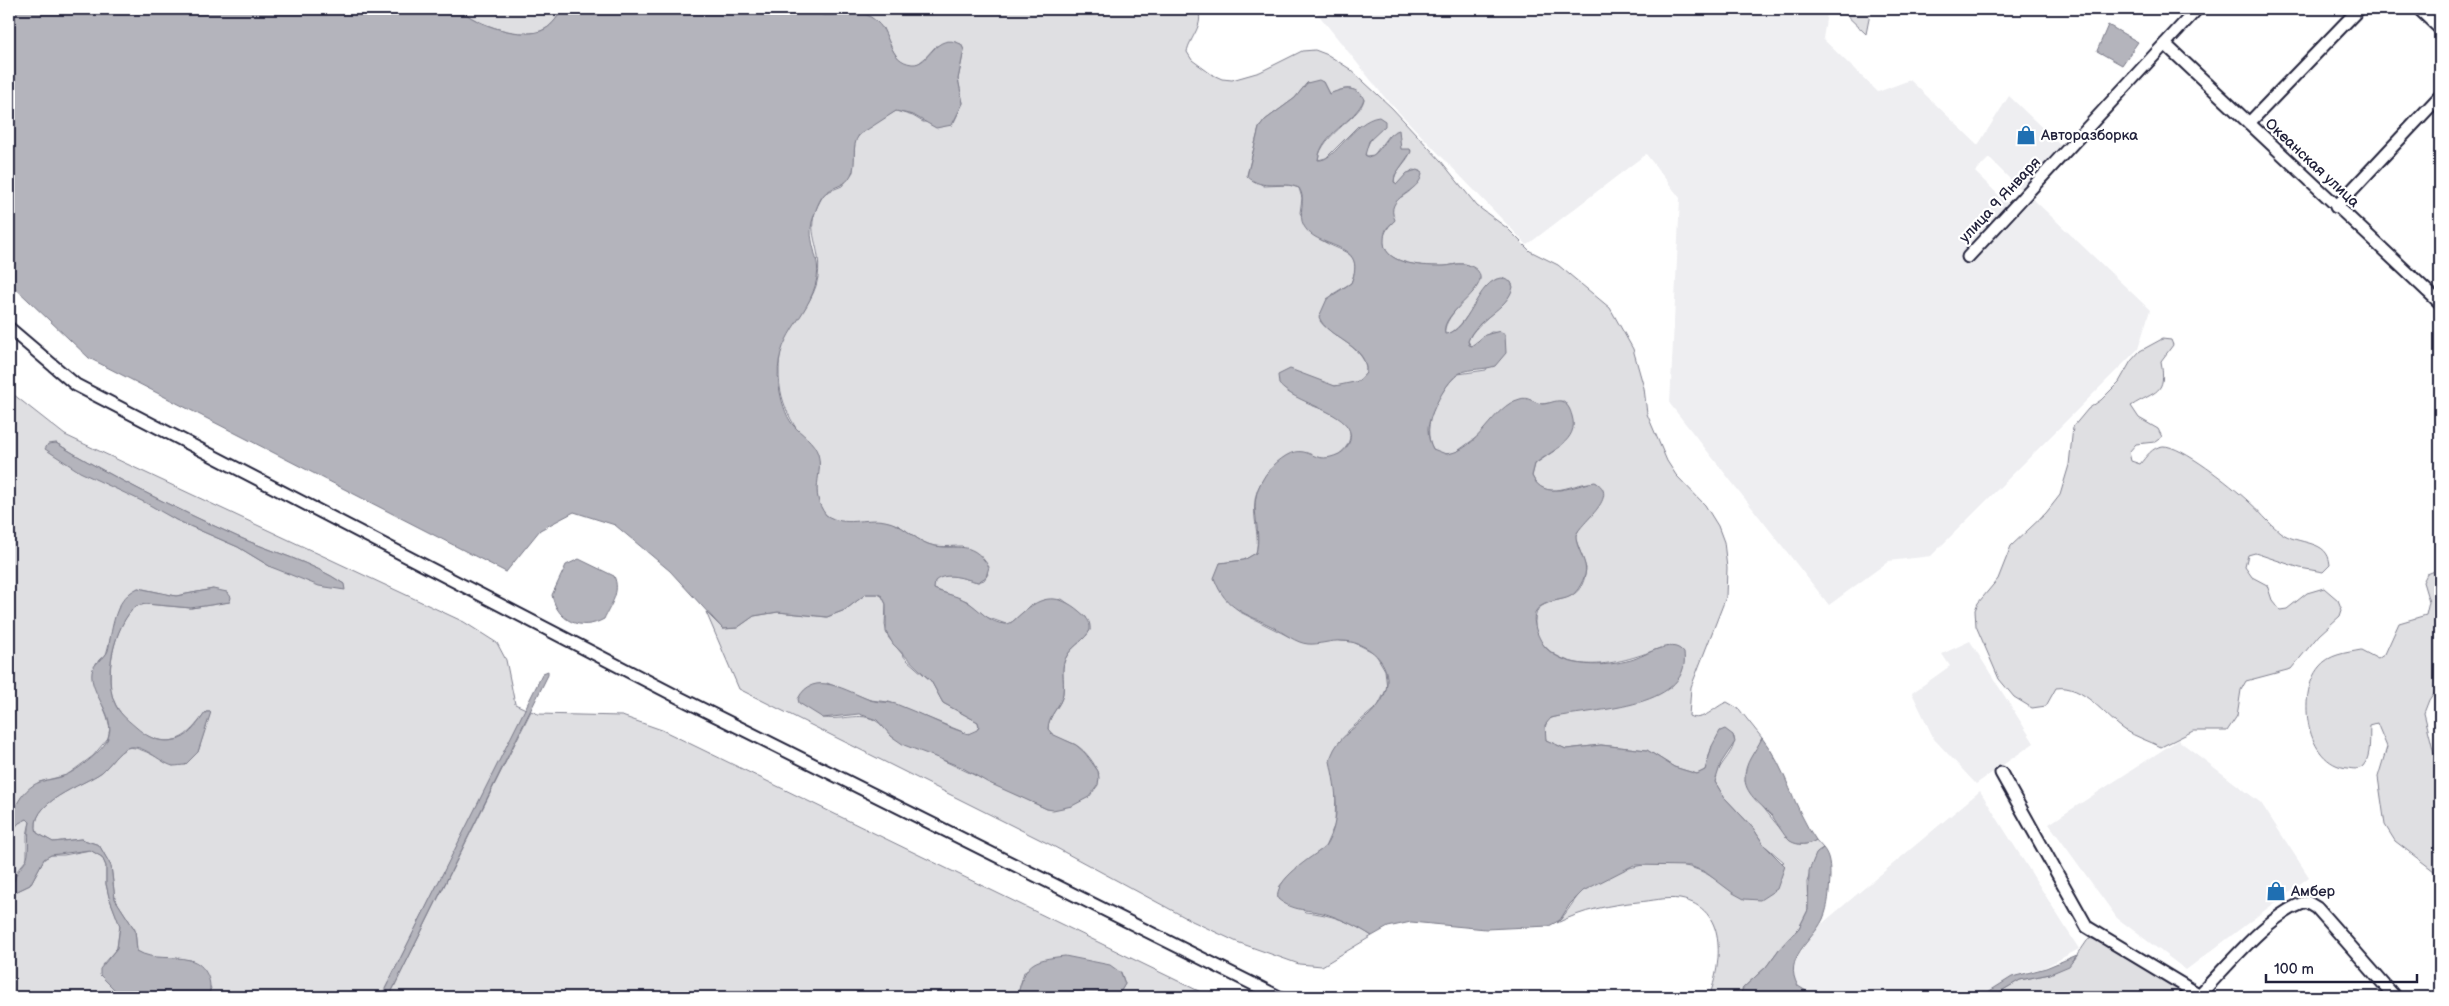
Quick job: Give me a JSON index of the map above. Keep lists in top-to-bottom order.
{
  "streets": {
    "street": ["Океанская улица", "улица 9 Января"]
  },
  "crossings": [
    ["Океанская улица", "улица 9 Января"]
  ],
  "places": {
    "shop": ["Авторазборка", "Амбер"]
  },
  "scale_bar": "100 m"
}
